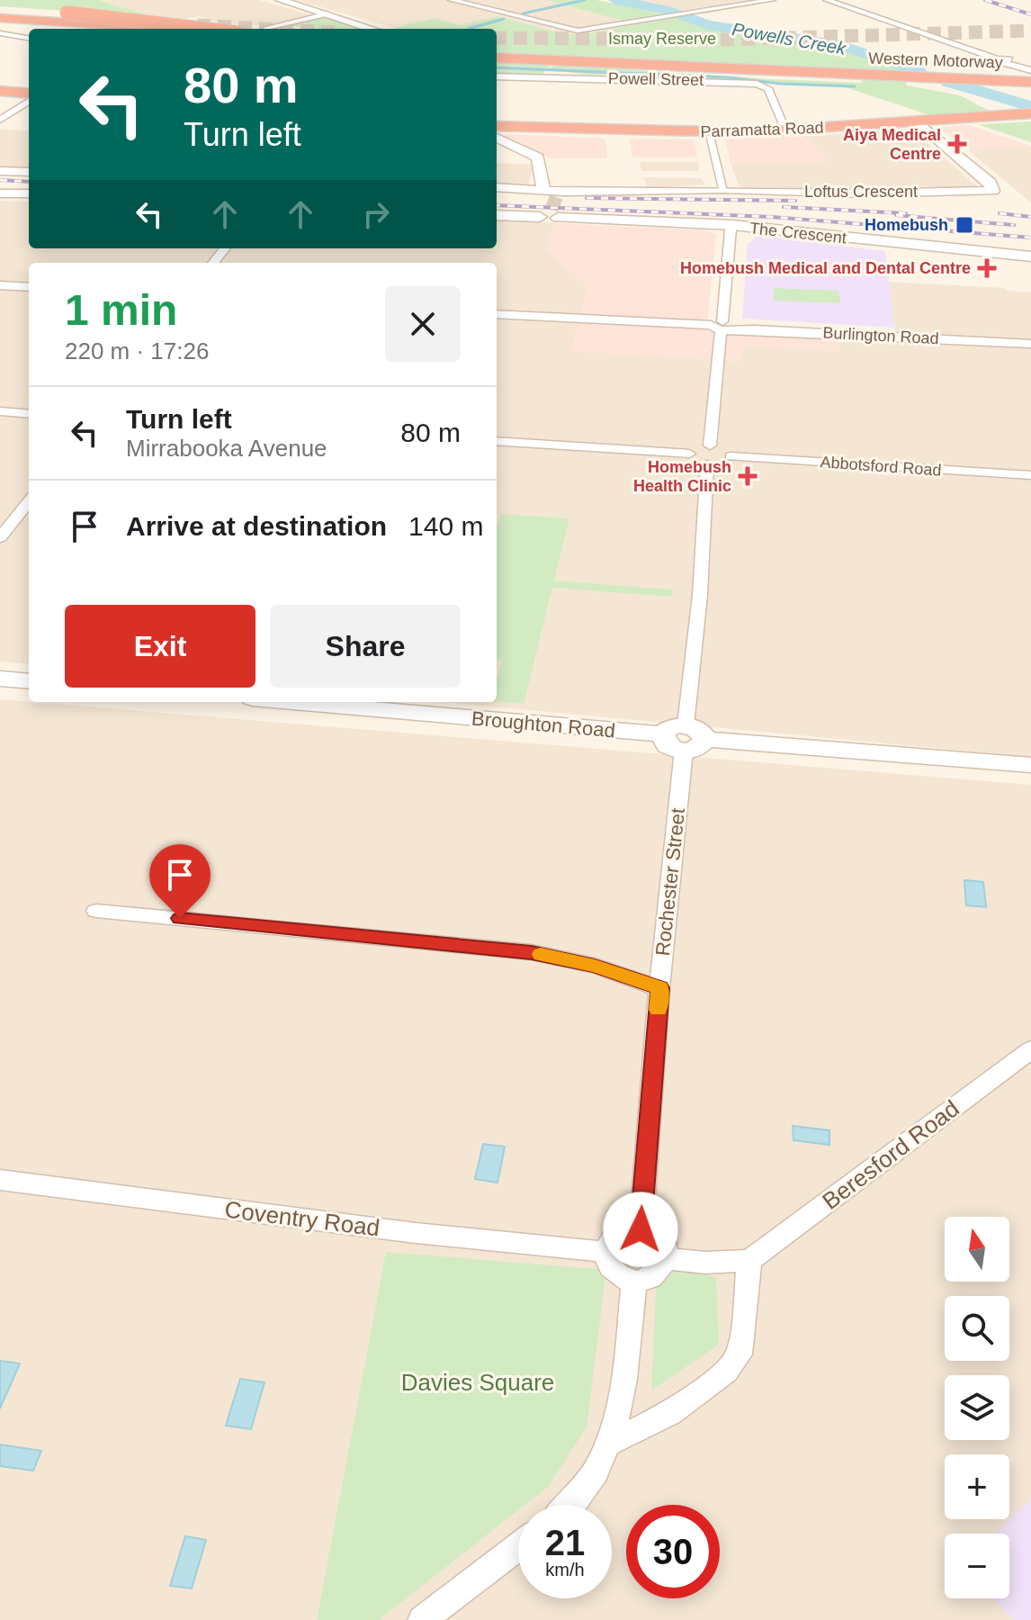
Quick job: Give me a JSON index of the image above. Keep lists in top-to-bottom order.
{
  "streets": {
    "highway": ["Western Motorway", "Parramatta Road"],
    "street": [
      "Powell Street",
      "Loftus Crescent",
      "The Crescent",
      "Burlington Road",
      "Abbotsford Road",
      "Broughton Road",
      "Rochester Street",
      "Beresford Road",
      "Coventry Road"
    ]
  },
  "crossings": [
    ["Powell Street", "Parramatta Road"],
    ["Parramatta Road", "Loftus Crescent"],
    ["Broughton Road", "Rochester Street"],
    ["Rochester Street", "Coventry Road"]
  ],
  "water": ["Powells Creek"],
  "parks": ["Ismay Reserve", "Davies Square"],
  "places": {
    "health": ["Aiya Medical Centre", "Homebush Medical and Dental Centre", "Homebush Health Clinic"],
    "transit": ["Homebush"]
  },
  "north": "top",
  "page": {
    "turn": ["80 m", "Turn left"],
    "heading": ["1 min", "220 m · 17:26"],
    "list": [
      {
        "name": "Turn left",
        "note": "Mirrabooka Avenue",
        "value": "80 m"
      },
      {
        "name": "Arrive at destination",
        "value": "140 m"
      }
    ],
    "buttons": ["Exit", "Share"],
    "map_buttons": ["+", "−"],
    "speed": "21 km/h",
    "limit": "30"
  }
}
